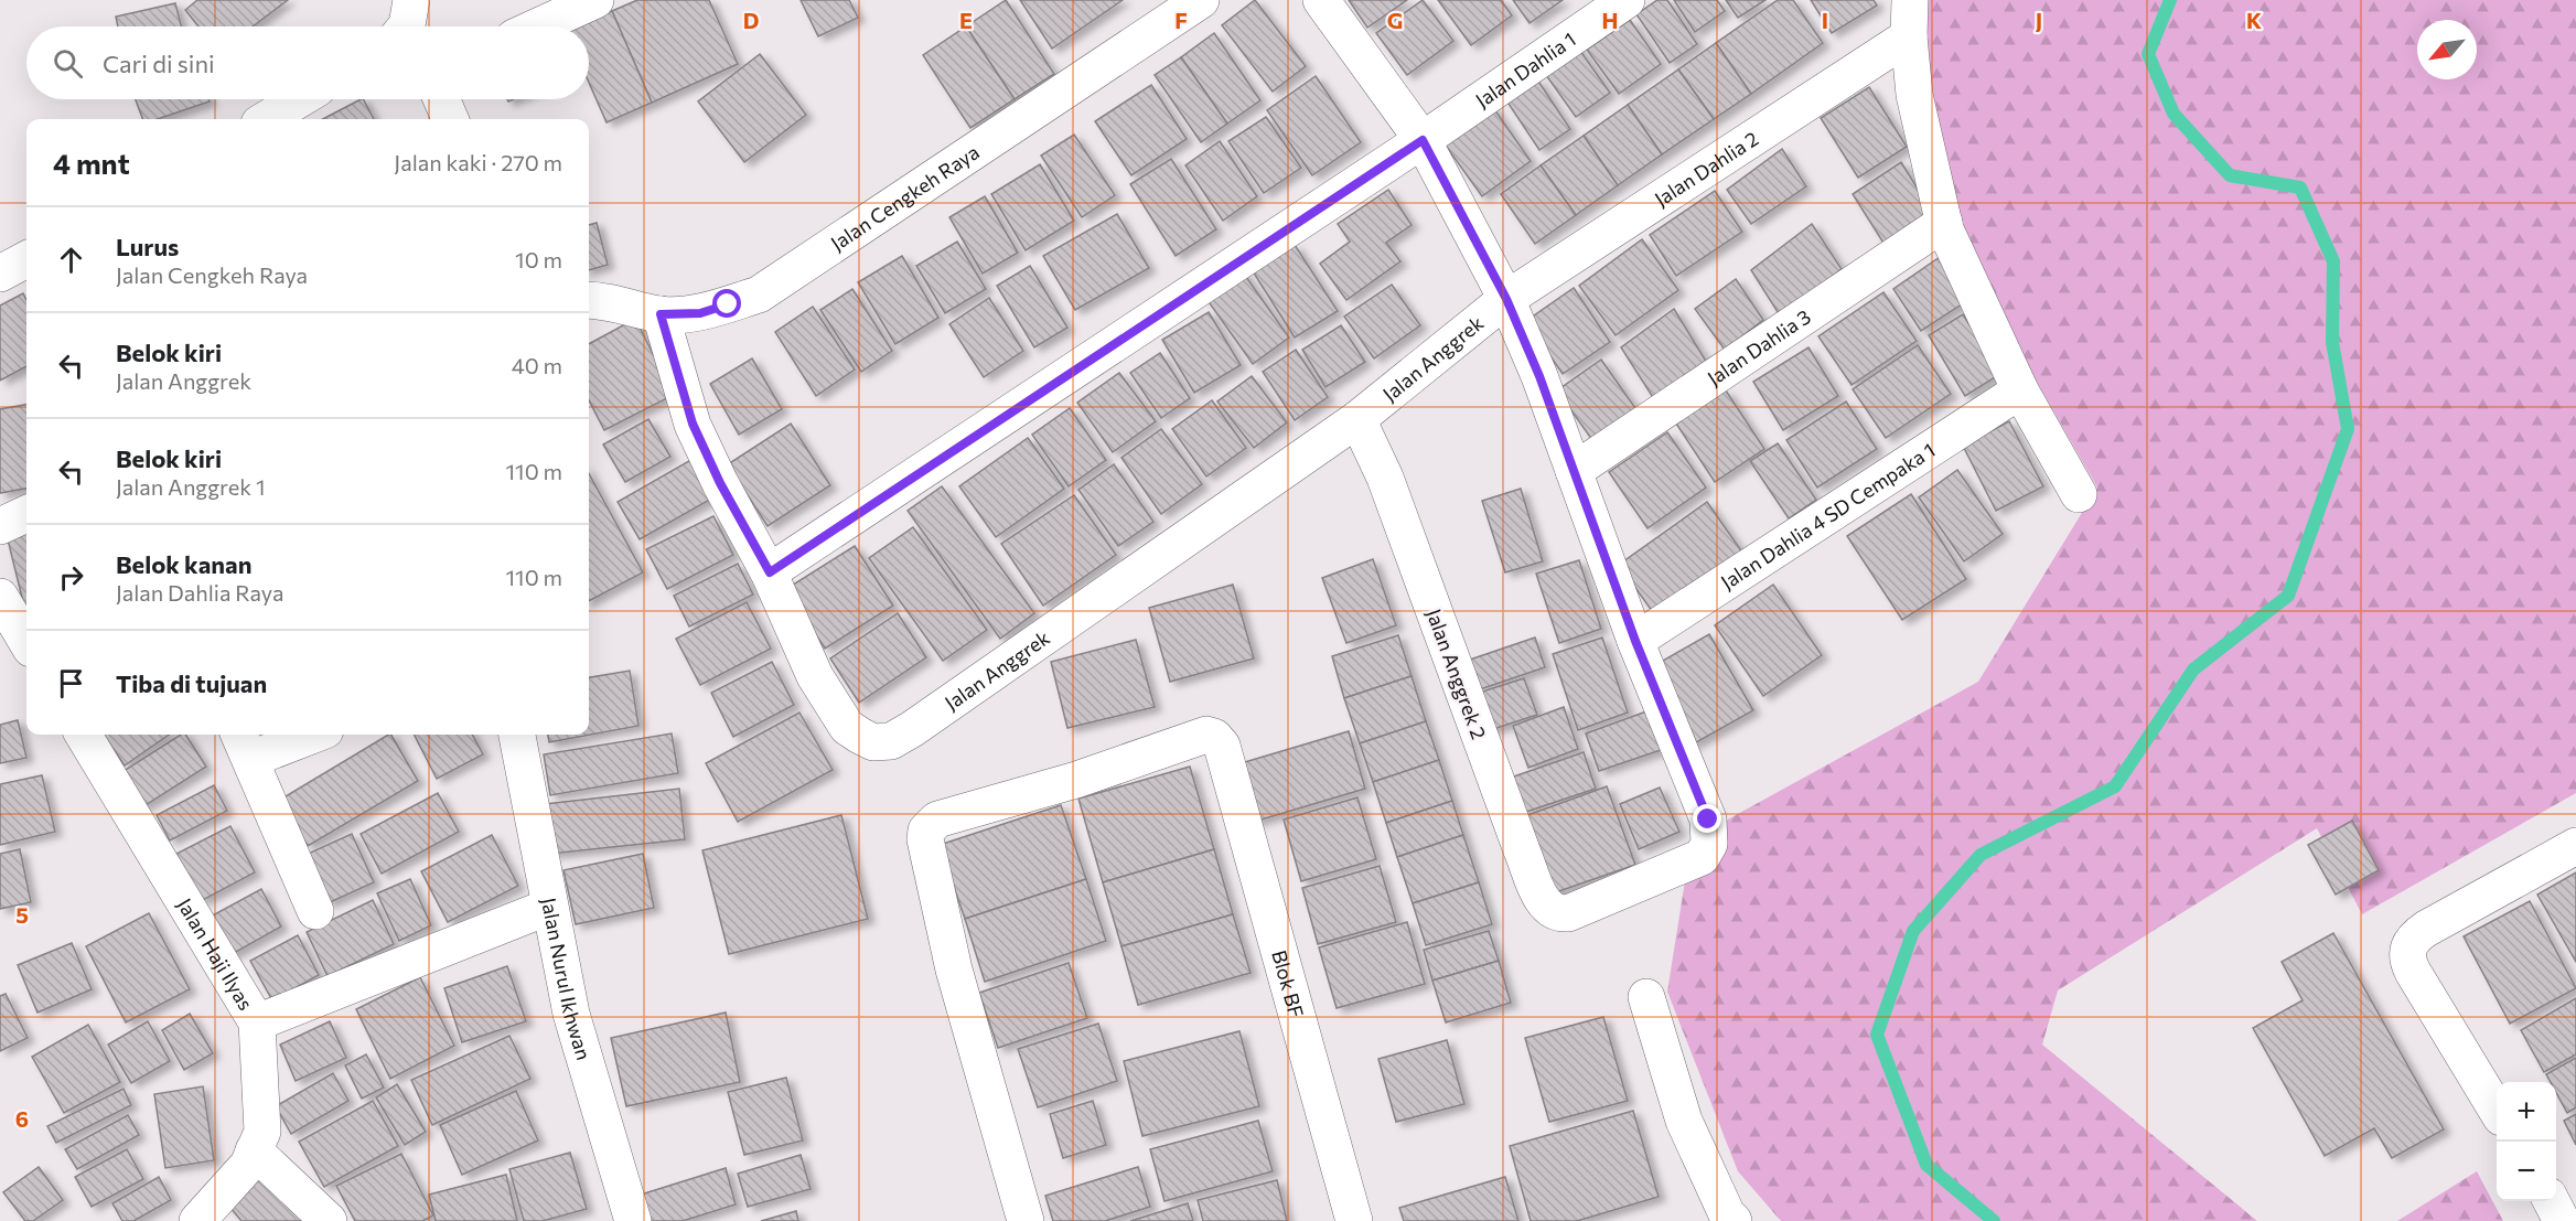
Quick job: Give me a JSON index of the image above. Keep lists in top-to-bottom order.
{
  "streets": {
    "street": [
      "Jalan Dahlia 1",
      "Jalan Dahlia 2",
      "Jalan Cengkeh Raya",
      "Jalan Dahlia 3",
      "Jalan Anggrek",
      "Jalan Dahlia 4 SD Cempaka 1",
      "Jalan Anggrek 2",
      "Jalan Haji Ilyas",
      "Jalan Nurul Ikhwan",
      "Blok BF"
    ]
  },
  "crossings": [
    ["Jalan Dahlia 1", "Jalan Anggrek"],
    ["Jalan Dahlia 2", "Jalan Anggrek"],
    ["Jalan Cengkeh Raya", "Jalan Anggrek"],
    ["Jalan Anggrek", "Jalan Anggrek 2"],
    ["Jalan Dahlia 4 SD Cempaka 1", "Jalan Anggrek 2"]
  ],
  "north": "bottom left",
  "page": {
    "search": "Cari di sini",
    "heading": ["4 mnt", "Jalan kaki · 270 m"],
    "list": [
      ["Lurus", "Jalan Cengkeh Raya", "10 m"],
      ["Belok kiri", "Jalan Anggrek", "40 m"],
      ["Belok kiri", "Jalan Anggrek 1", "110 m"],
      ["Belok kanan", "Jalan Dahlia Raya", "110 m"],
      "Tiba di tujuan"
    ],
    "map_buttons": ["+", "−"]
  },
  "grid": {
    "columns": [
      "D",
      "E",
      "F",
      "G",
      "H",
      "I",
      "J",
      "K"
    ],
    "rows": ["5", "6"]
  }
}
